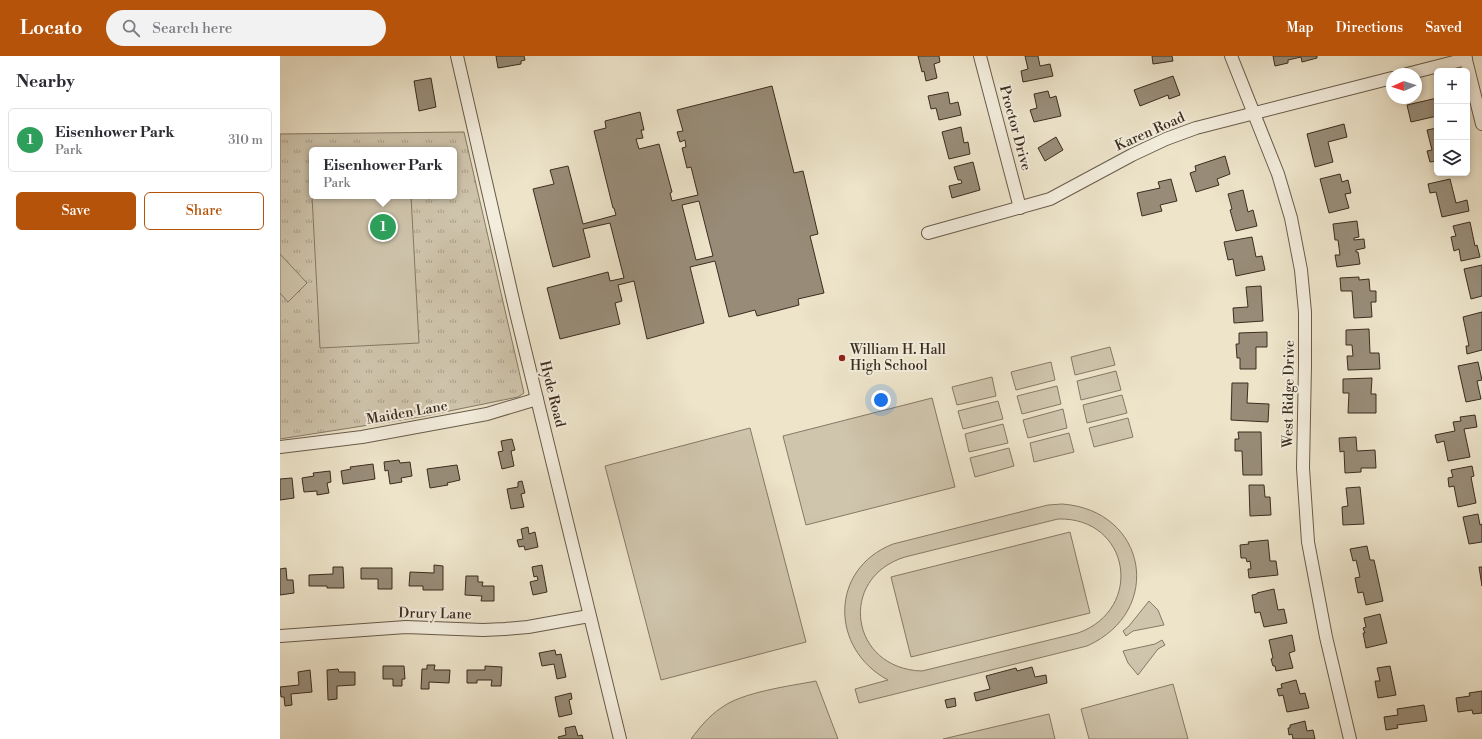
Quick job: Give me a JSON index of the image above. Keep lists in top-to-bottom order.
{
  "streets": {
    "street": [
      "Proctor Drive",
      "Karen Road",
      "Hyde Road",
      "West Ridge Drive",
      "Maiden Lane",
      "Drury Lane"
    ]
  },
  "crossings": [
    ["Proctor Drive", "Karen Road"],
    ["Karen Road", "West Ridge Drive"],
    ["Hyde Road", "Maiden Lane"],
    ["Hyde Road", "Drury Lane"]
  ],
  "places": ["William H. Hall High School"],
  "north": "left",
  "page": {
    "header": "Locato",
    "search": "Search here",
    "nav": ["Map", "Directions", "Saved"],
    "heading": "Nearby",
    "map_buttons": ["+", "−"],
    "list": [
      {
        "mark": "1",
        "name": "Eisenhower Park",
        "note": "Park",
        "value": "310 m"
      }
    ],
    "popup": ["Eisenhower Park", "Park"],
    "buttons": ["Save", "Share"],
    "pins": "1"
  }
}
